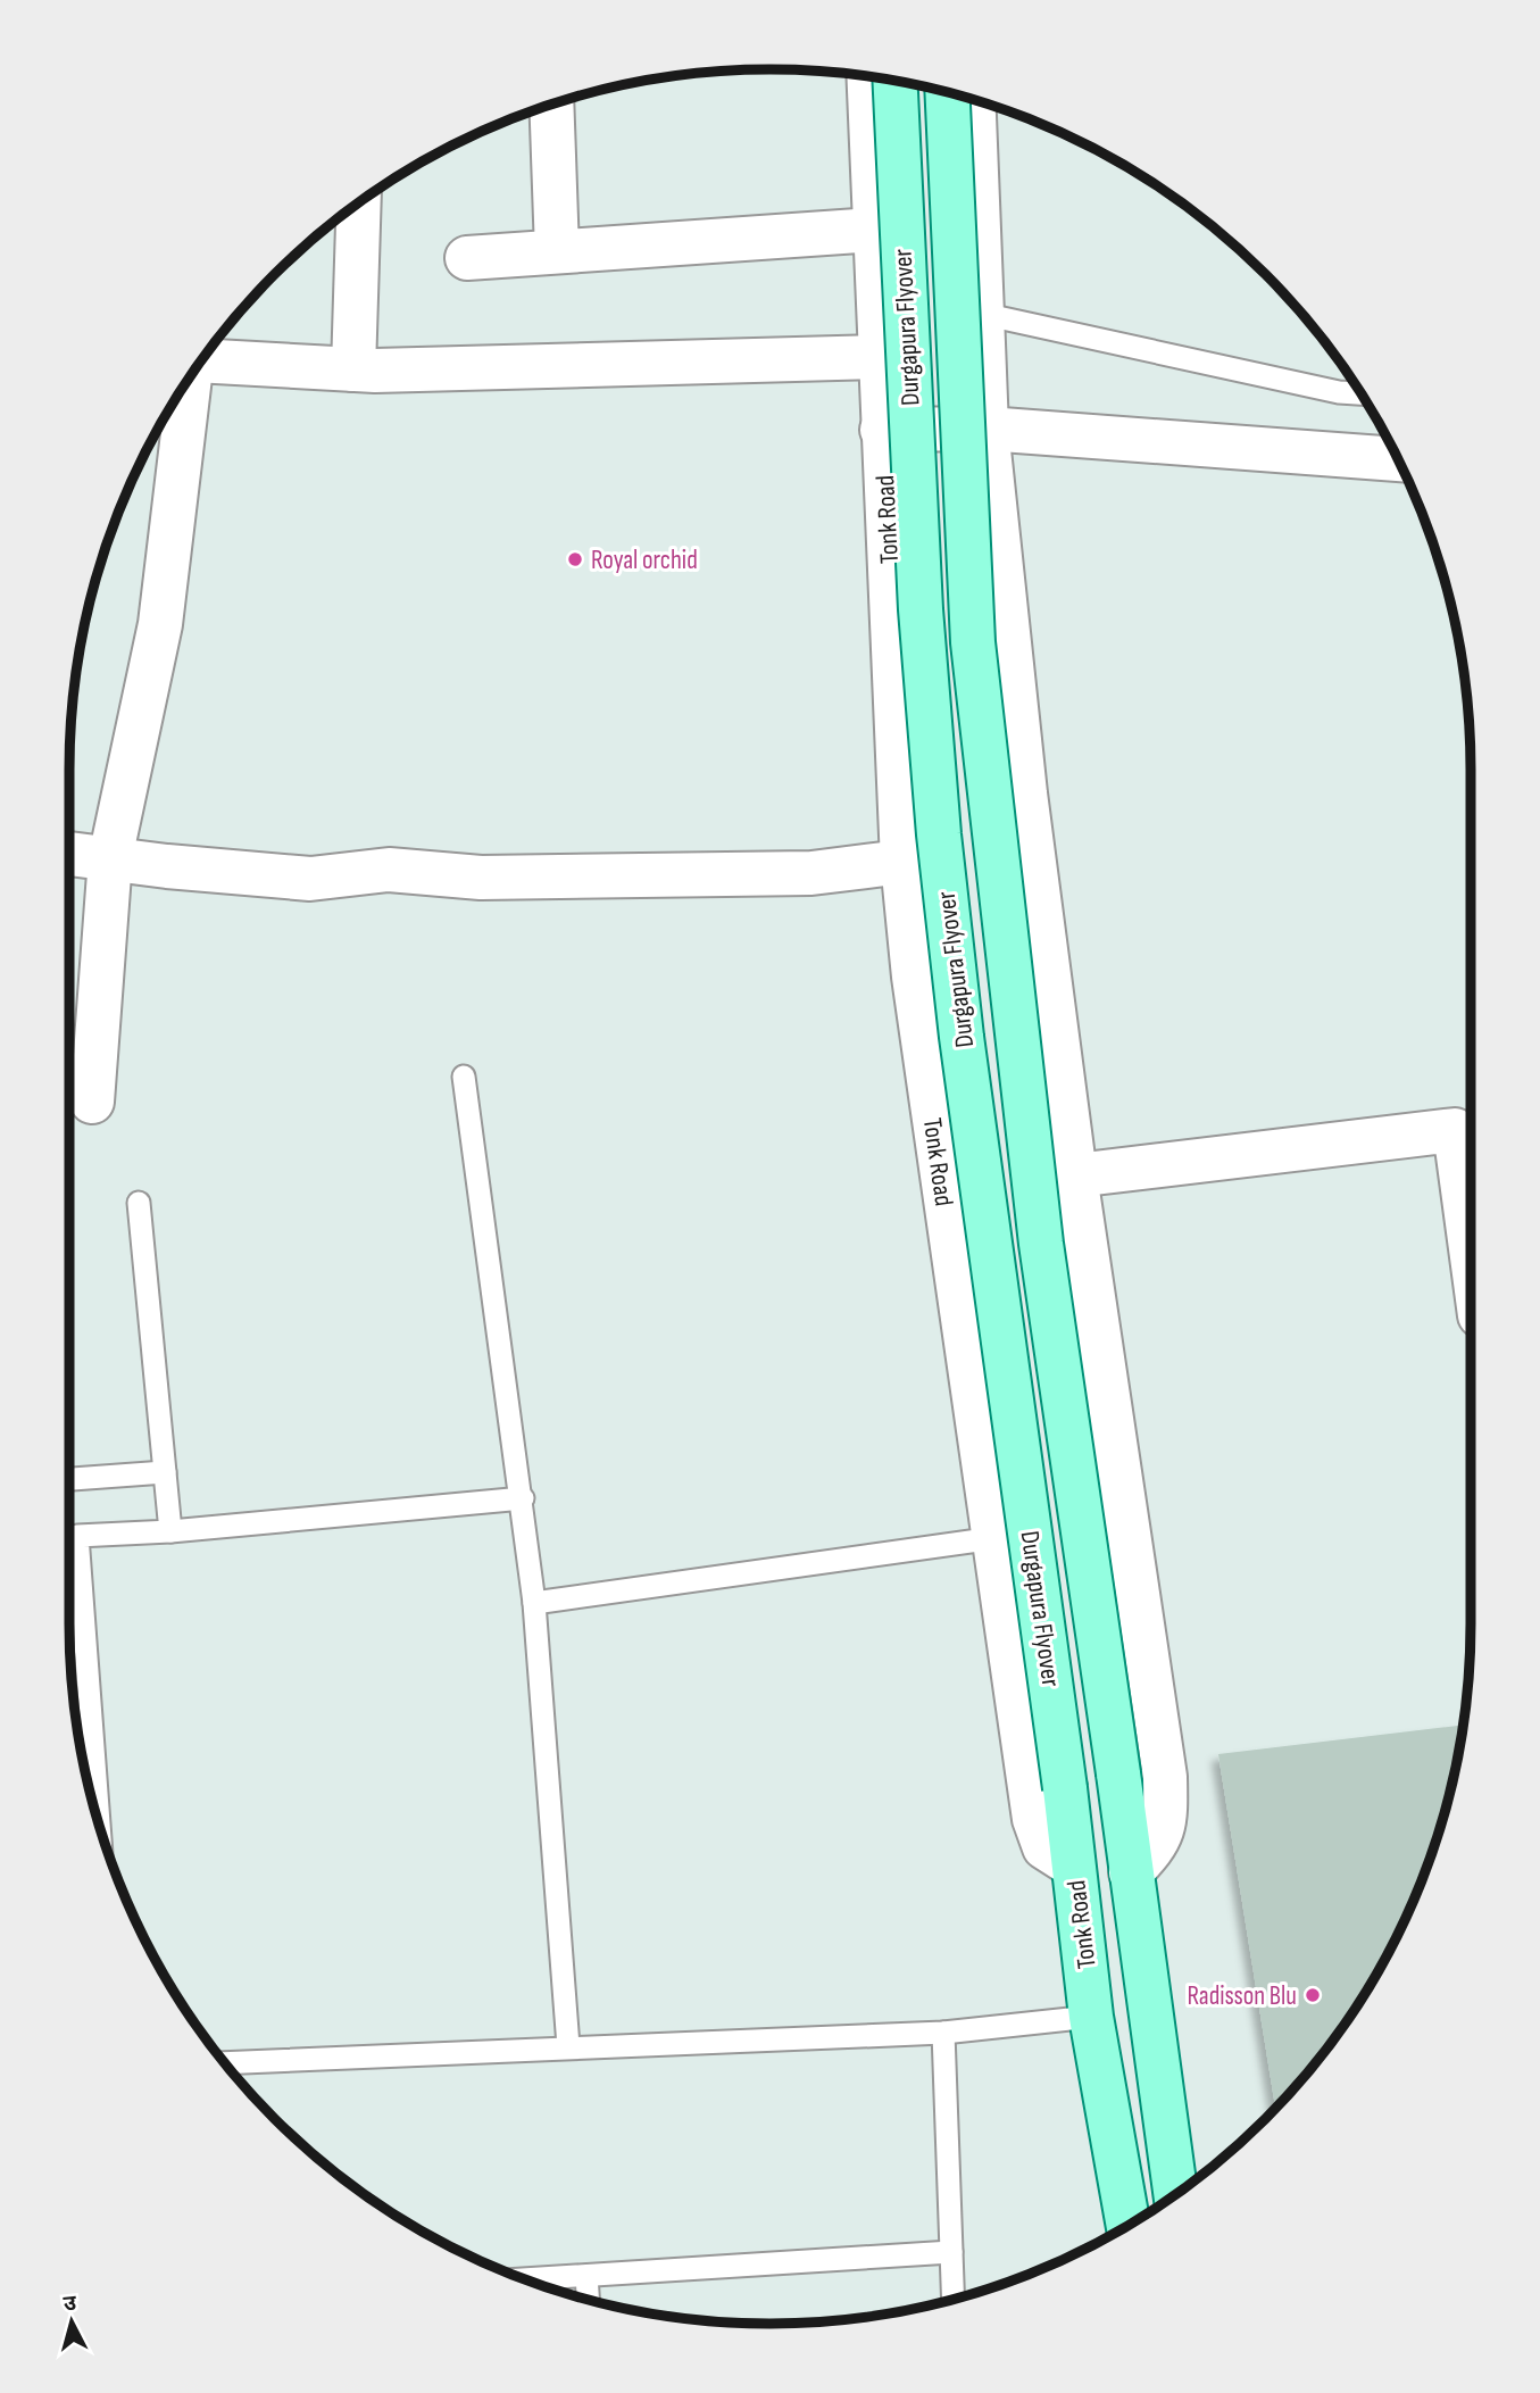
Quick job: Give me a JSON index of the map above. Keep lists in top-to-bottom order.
{
  "streets": {
    "main road": ["Durgapura Flyover", "Tonk Road"]
  },
  "crossings": [
    ["Durgapura Flyover", "Tonk Road"]
  ],
  "places": ["Royal orchid", "Radisson Blu"],
  "north": "top"
}
